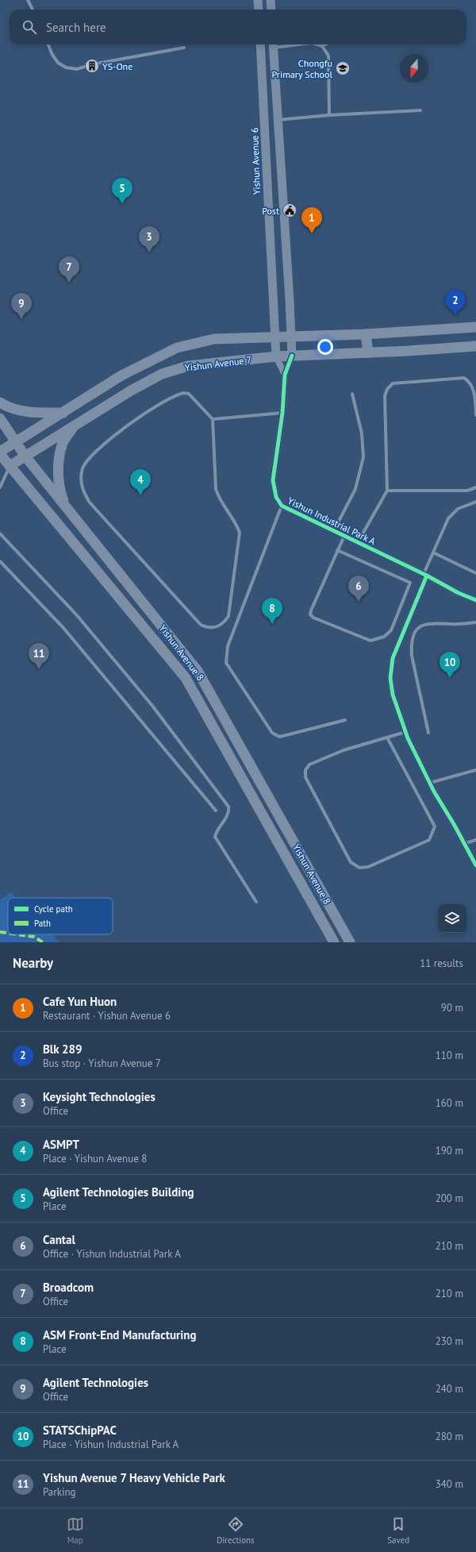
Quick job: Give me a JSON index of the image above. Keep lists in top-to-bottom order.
{
  "streets": {
    "main road": ["Yishun Avenue 6", "Yishun Avenue 7", "Yishun Avenue 8"],
    "street": ["Yishun Industrial Park A"]
  },
  "crossings": [
    ["Yishun Avenue 6", "Yishun Avenue 7"],
    ["Yishun Avenue 6", "Yishun Industrial Park A"],
    ["Yishun Avenue 7", "Yishun Industrial Park A"],
    ["Yishun Avenue 7", "Yishun Avenue 8"]
  ],
  "places": {
    "building": ["YS-One"],
    "school or university": ["Chongfu Primary School"],
    "public building": ["Post"]
  },
  "legend": ["Cycle path", "Path"],
  "north": "bottom",
  "page": {
    "search": "Search here",
    "pins": [
      "5",
      "1",
      "3",
      "7",
      "2",
      "9",
      "4",
      "6",
      "8",
      "11",
      "10"
    ],
    "heading": ["Nearby", "11 results"],
    "list": [
      {
        "mark": "1",
        "name": "Cafe Yun Huon",
        "note": "Restaurant · Yishun Avenue 6",
        "value": "90 m"
      },
      {
        "mark": "2",
        "name": "Blk 289",
        "note": "Bus stop · Yishun Avenue 7",
        "value": "110 m"
      },
      {
        "mark": "3",
        "name": "Keysight Technologies",
        "note": "Office",
        "value": "160 m"
      },
      {
        "mark": "4",
        "name": "ASMPT",
        "note": "Place · Yishun Avenue 8",
        "value": "190 m"
      },
      {
        "mark": "5",
        "name": "Agilent Technologies Building",
        "note": "Place",
        "value": "200 m"
      },
      {
        "mark": "6",
        "name": "Cantal",
        "note": "Office · Yishun Industrial Park A",
        "value": "210 m"
      },
      {
        "mark": "7",
        "name": "Broadcom",
        "note": "Office",
        "value": "210 m"
      },
      {
        "mark": "8",
        "name": "ASM Front-End Manufacturing",
        "note": "Place",
        "value": "230 m"
      },
      {
        "mark": "9",
        "name": "Agilent Technologies",
        "note": "Office",
        "value": "240 m"
      },
      {
        "mark": "10",
        "name": "STATSChipPAC",
        "note": "Place · Yishun Industrial Park A",
        "value": "280 m"
      },
      {
        "mark": "11",
        "name": "Yishun Avenue 7 Heavy Vehicle Park",
        "note": "Parking",
        "value": "340 m"
      }
    ],
    "nav": ["Map", "Directions", "Saved"]
  }
}
